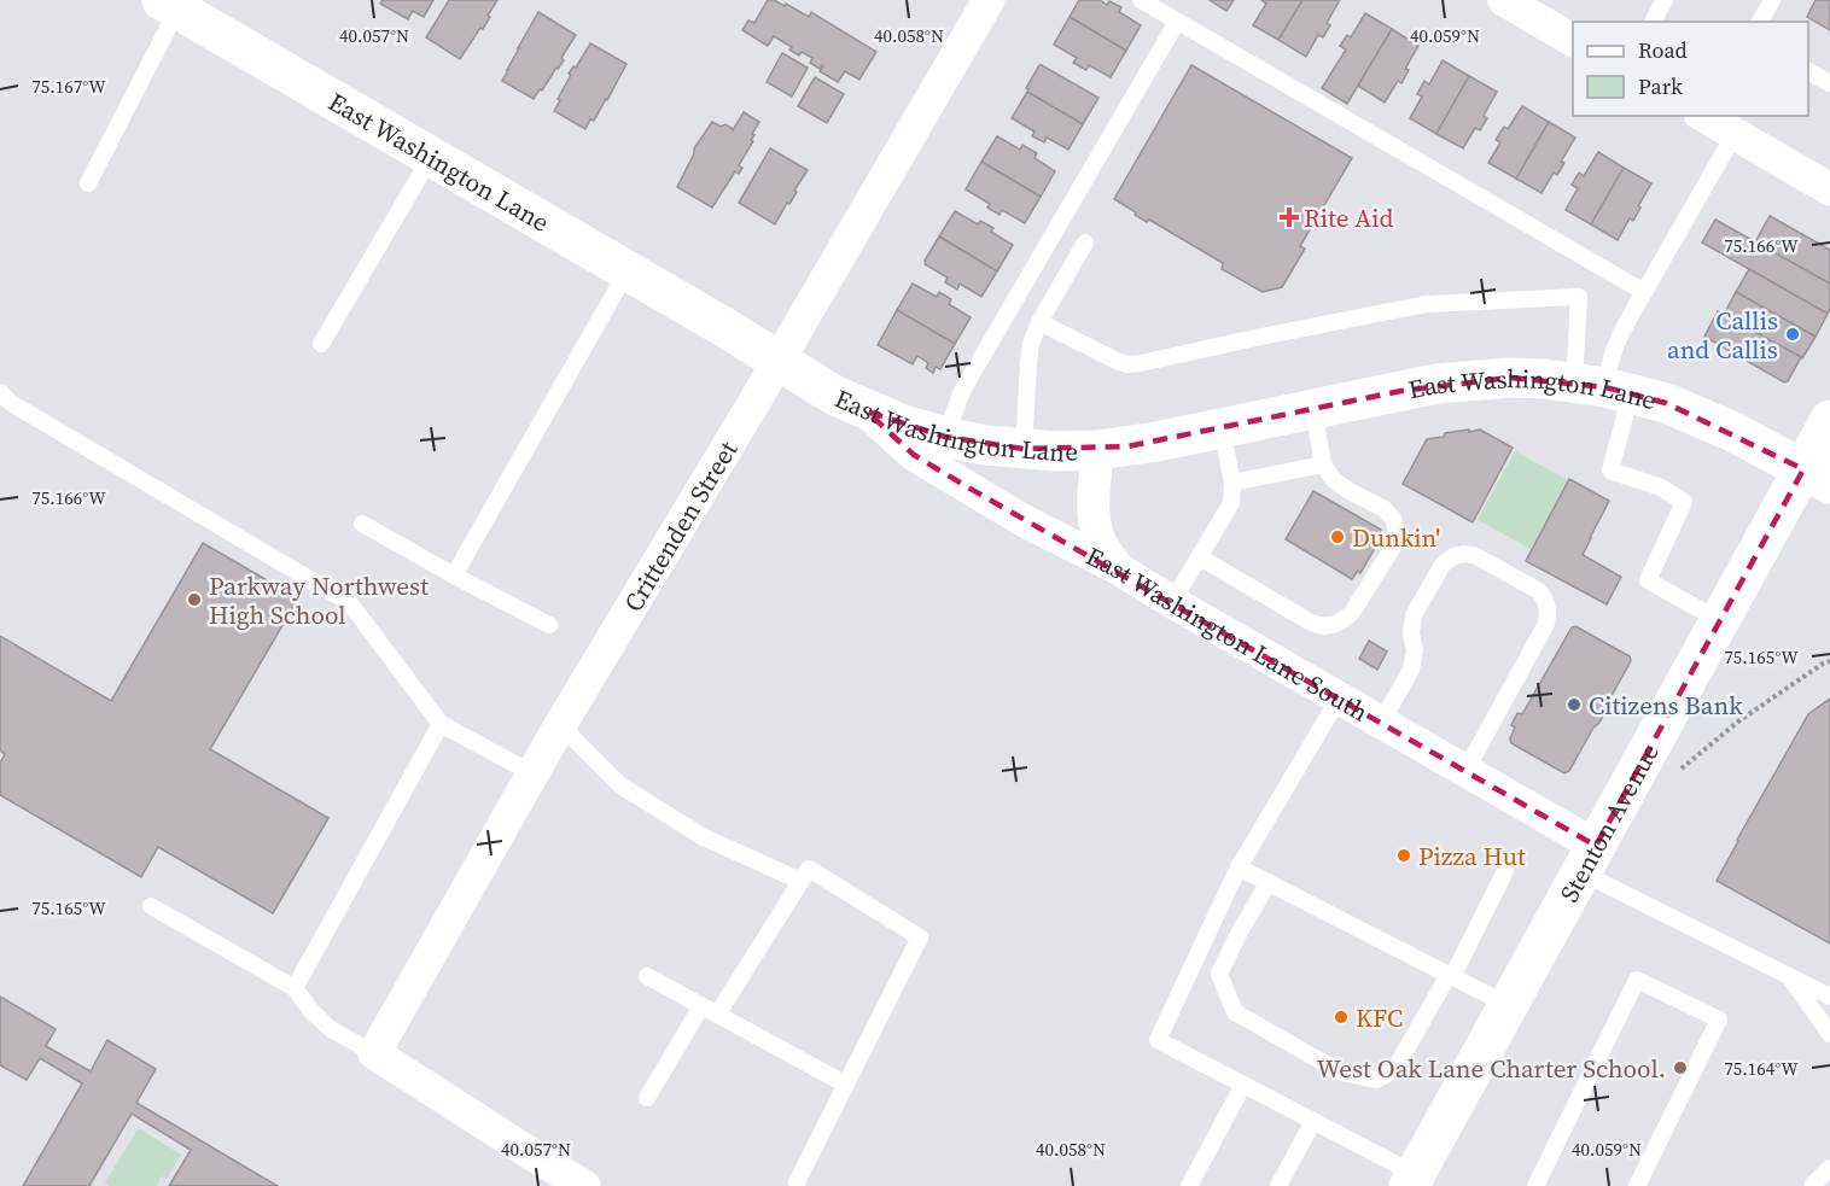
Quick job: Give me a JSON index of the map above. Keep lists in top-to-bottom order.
{
  "streets": {
    "main road": ["East Washington Lane", "Stenton Avenue"],
    "street": ["Crittenden Street", "East Washington Lane South"]
  },
  "crossings": [
    ["East Washington Lane", "Crittenden Street"],
    ["East Washington Lane", "East Washington Lane South"],
    ["East Washington Lane", "Stenton Avenue"],
    ["East Washington Lane South", "Stenton Avenue"]
  ],
  "places": {
    "health": ["Rite Aid"],
    "other": [
      "Callis and Callis",
      "Dunkin'",
      "Parkway Northwest High School",
      "Citizens Bank",
      "Pizza Hut",
      "KFC",
      "West Oak Lane Charter School."
    ]
  },
  "legend": ["Road", "Park"],
  "coordinates": [
    "40.057°N",
    "40.058°N",
    "40.059°N",
    "75.167°W",
    "75.166°W",
    "75.165°W",
    "75.164°W"
  ]
}
